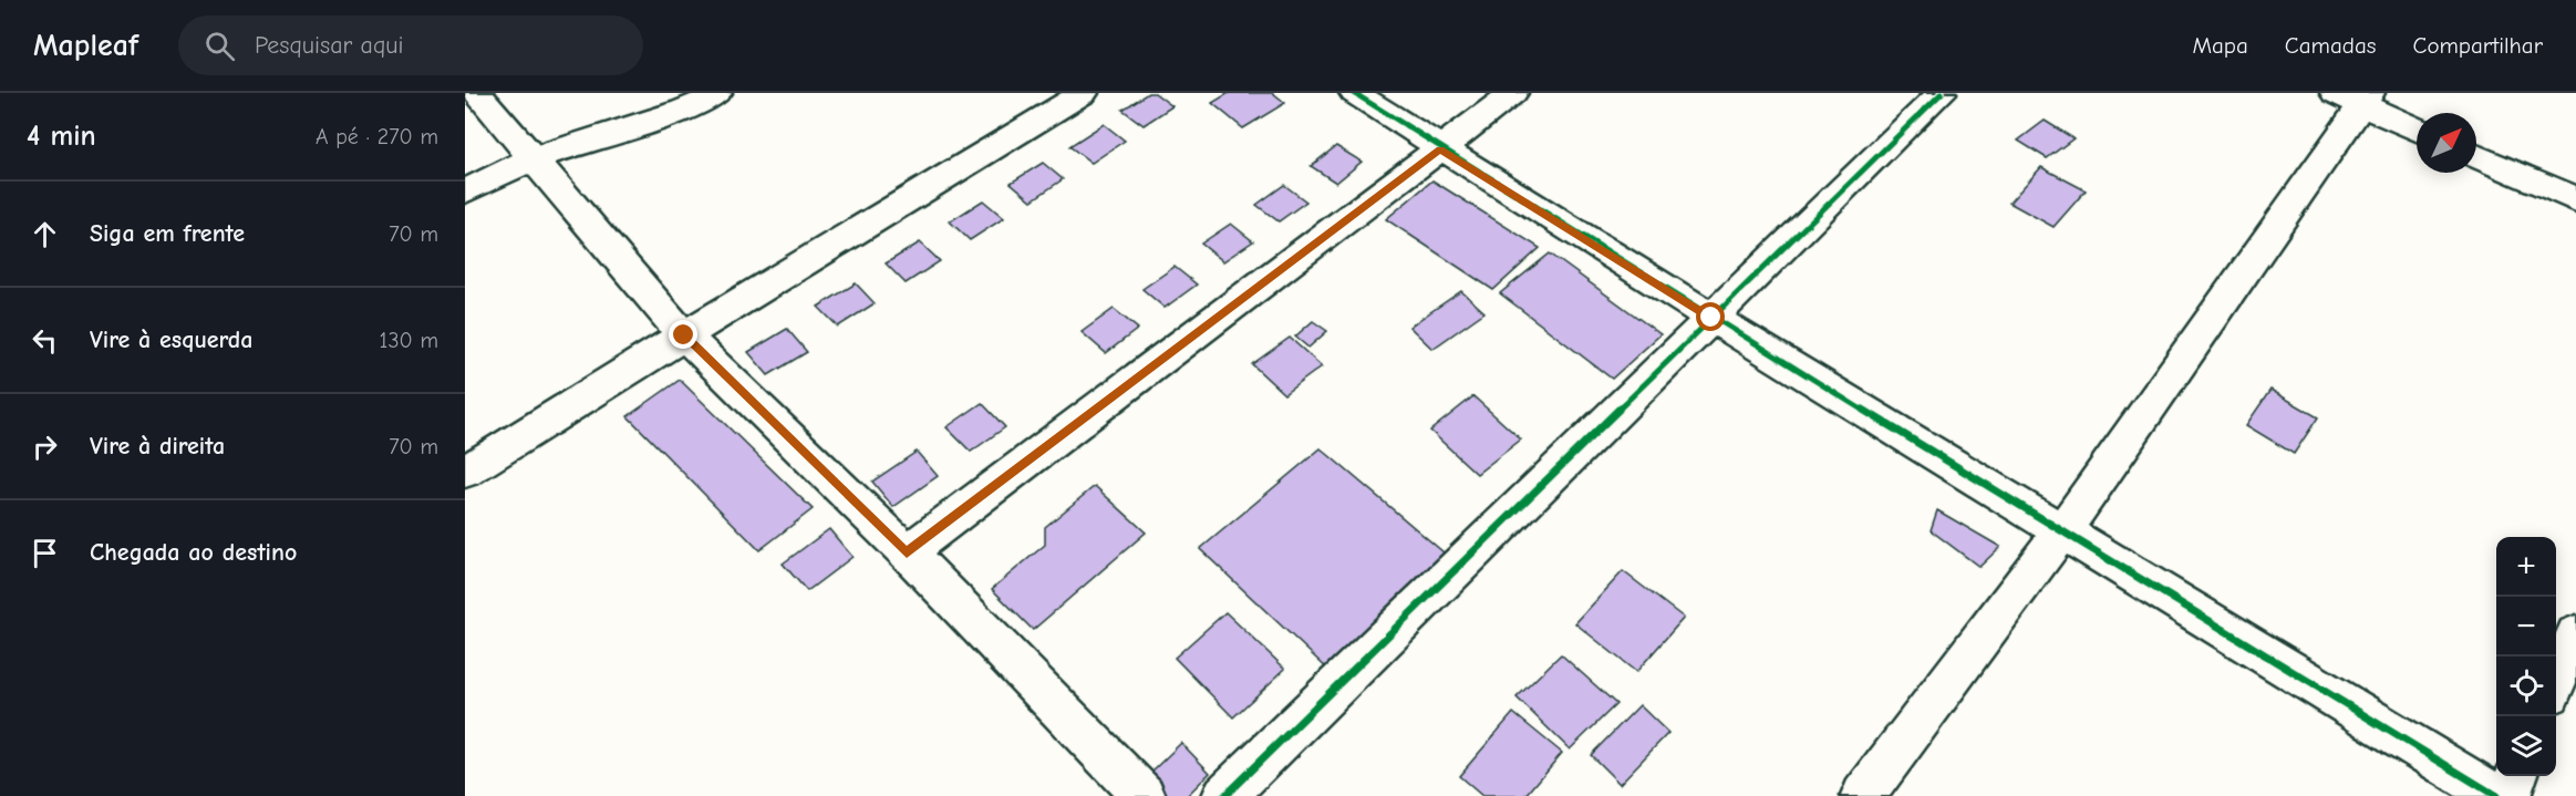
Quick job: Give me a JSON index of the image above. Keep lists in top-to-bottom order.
{
  "north": "top right",
  "page": {
    "header": "Mapleaf",
    "search": "Pesquisar aqui",
    "nav": ["Mapa", "Camadas", "Compartilhar"],
    "heading": ["4 min", "A pé · 270 m"],
    "list": [
      ["Siga em frente", "70 m"],
      ["Vire à esquerda", "130 m"],
      ["Vire à direita", "70 m"],
      "Chegada ao destino"
    ],
    "map_buttons": ["+", "−"]
  }
}
